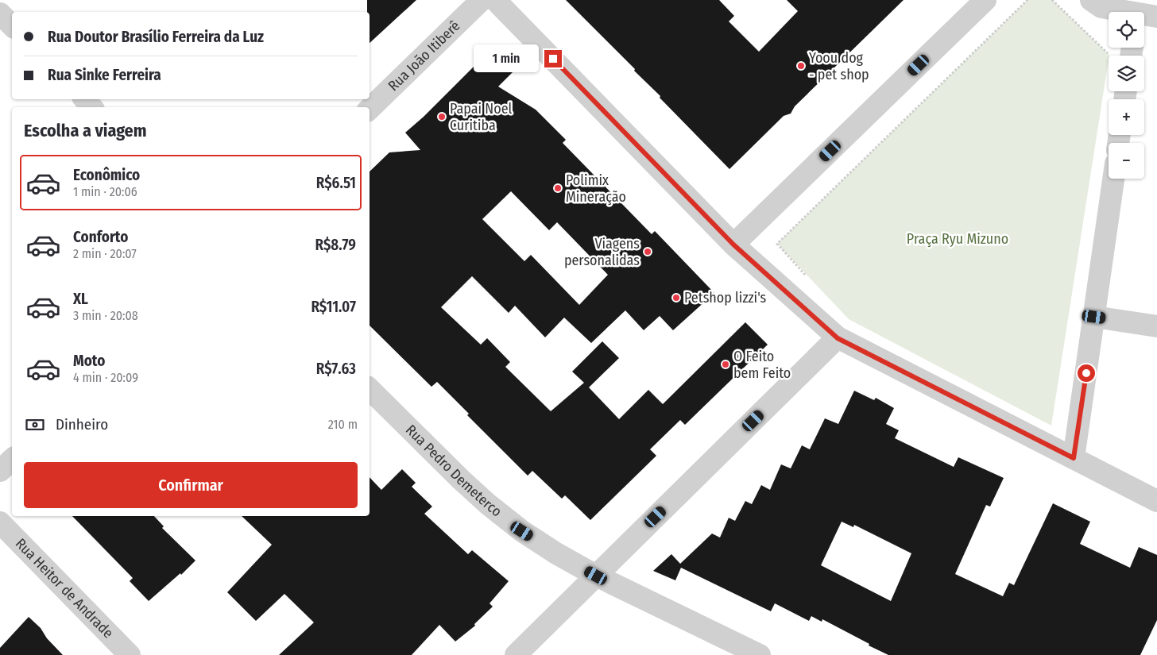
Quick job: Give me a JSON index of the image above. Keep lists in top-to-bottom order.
{
  "streets": {
    "street": ["Rua João Itiberê", "Rua Pedro Demeterco", "Rua Heitor de Andrade"]
  },
  "parks": ["Praça Ryu Mizuno"],
  "places": [
    "Yoou dog - pet shop",
    "Papai Noel Curitiba",
    "Polimix Mineração",
    "Viagens personalidas",
    "Petshop lizzi's",
    "O Feito bem Feito"
  ],
  "page": {
    "map_buttons": ["+", "−"],
    "banner": ["Rua Doutor Brasílio Ferreira da Luz", "Rua Sinke Ferreira"],
    "bubble": "1 min",
    "heading": "Escolha a viagem",
    "list": [
      {
        "name": "Econômico",
        "note": "1 min · 20:06",
        "value": "R$6.51"
      },
      {
        "name": "Conforto",
        "note": "2 min · 20:07",
        "value": "R$8.79"
      },
      {
        "name": "XL",
        "note": "3 min · 20:08",
        "value": "R$11.07"
      },
      {
        "name": "Moto",
        "note": "4 min · 20:09",
        "value": "R$7.63"
      }
    ],
    "pay": ["Dinheiro", "210 m"],
    "buttons": "Confirmar"
  }
}
